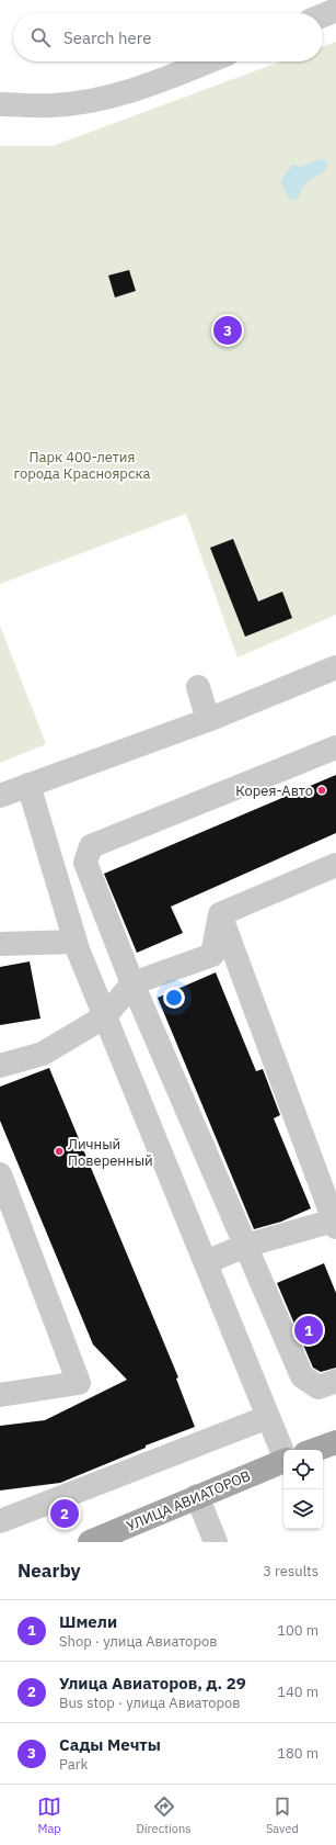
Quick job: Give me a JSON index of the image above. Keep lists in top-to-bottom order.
{
  "streets": {
    "main road": ["УЛИЦА АВИАТОРОВ"]
  },
  "parks": ["Парк 400-летия города Красноярска"],
  "places": ["Корея-Авто", "Личный Поверенный"],
  "page": {
    "search": "Search here",
    "pins": ["3", "1", "2"],
    "heading": ["Nearby", "3 results"],
    "list": [
      {
        "mark": "1",
        "name": "Шмели",
        "note": "Shop · улица Авиаторов",
        "value": "100 m"
      },
      {
        "mark": "2",
        "name": "Улица Авиаторов, д. 29",
        "note": "Bus stop · улица Авиаторов",
        "value": "140 m"
      },
      {
        "mark": "3",
        "name": "Сады Мечты",
        "note": "Park",
        "value": "180 m"
      }
    ],
    "nav": ["Map", "Directions", "Saved"]
  }
}
